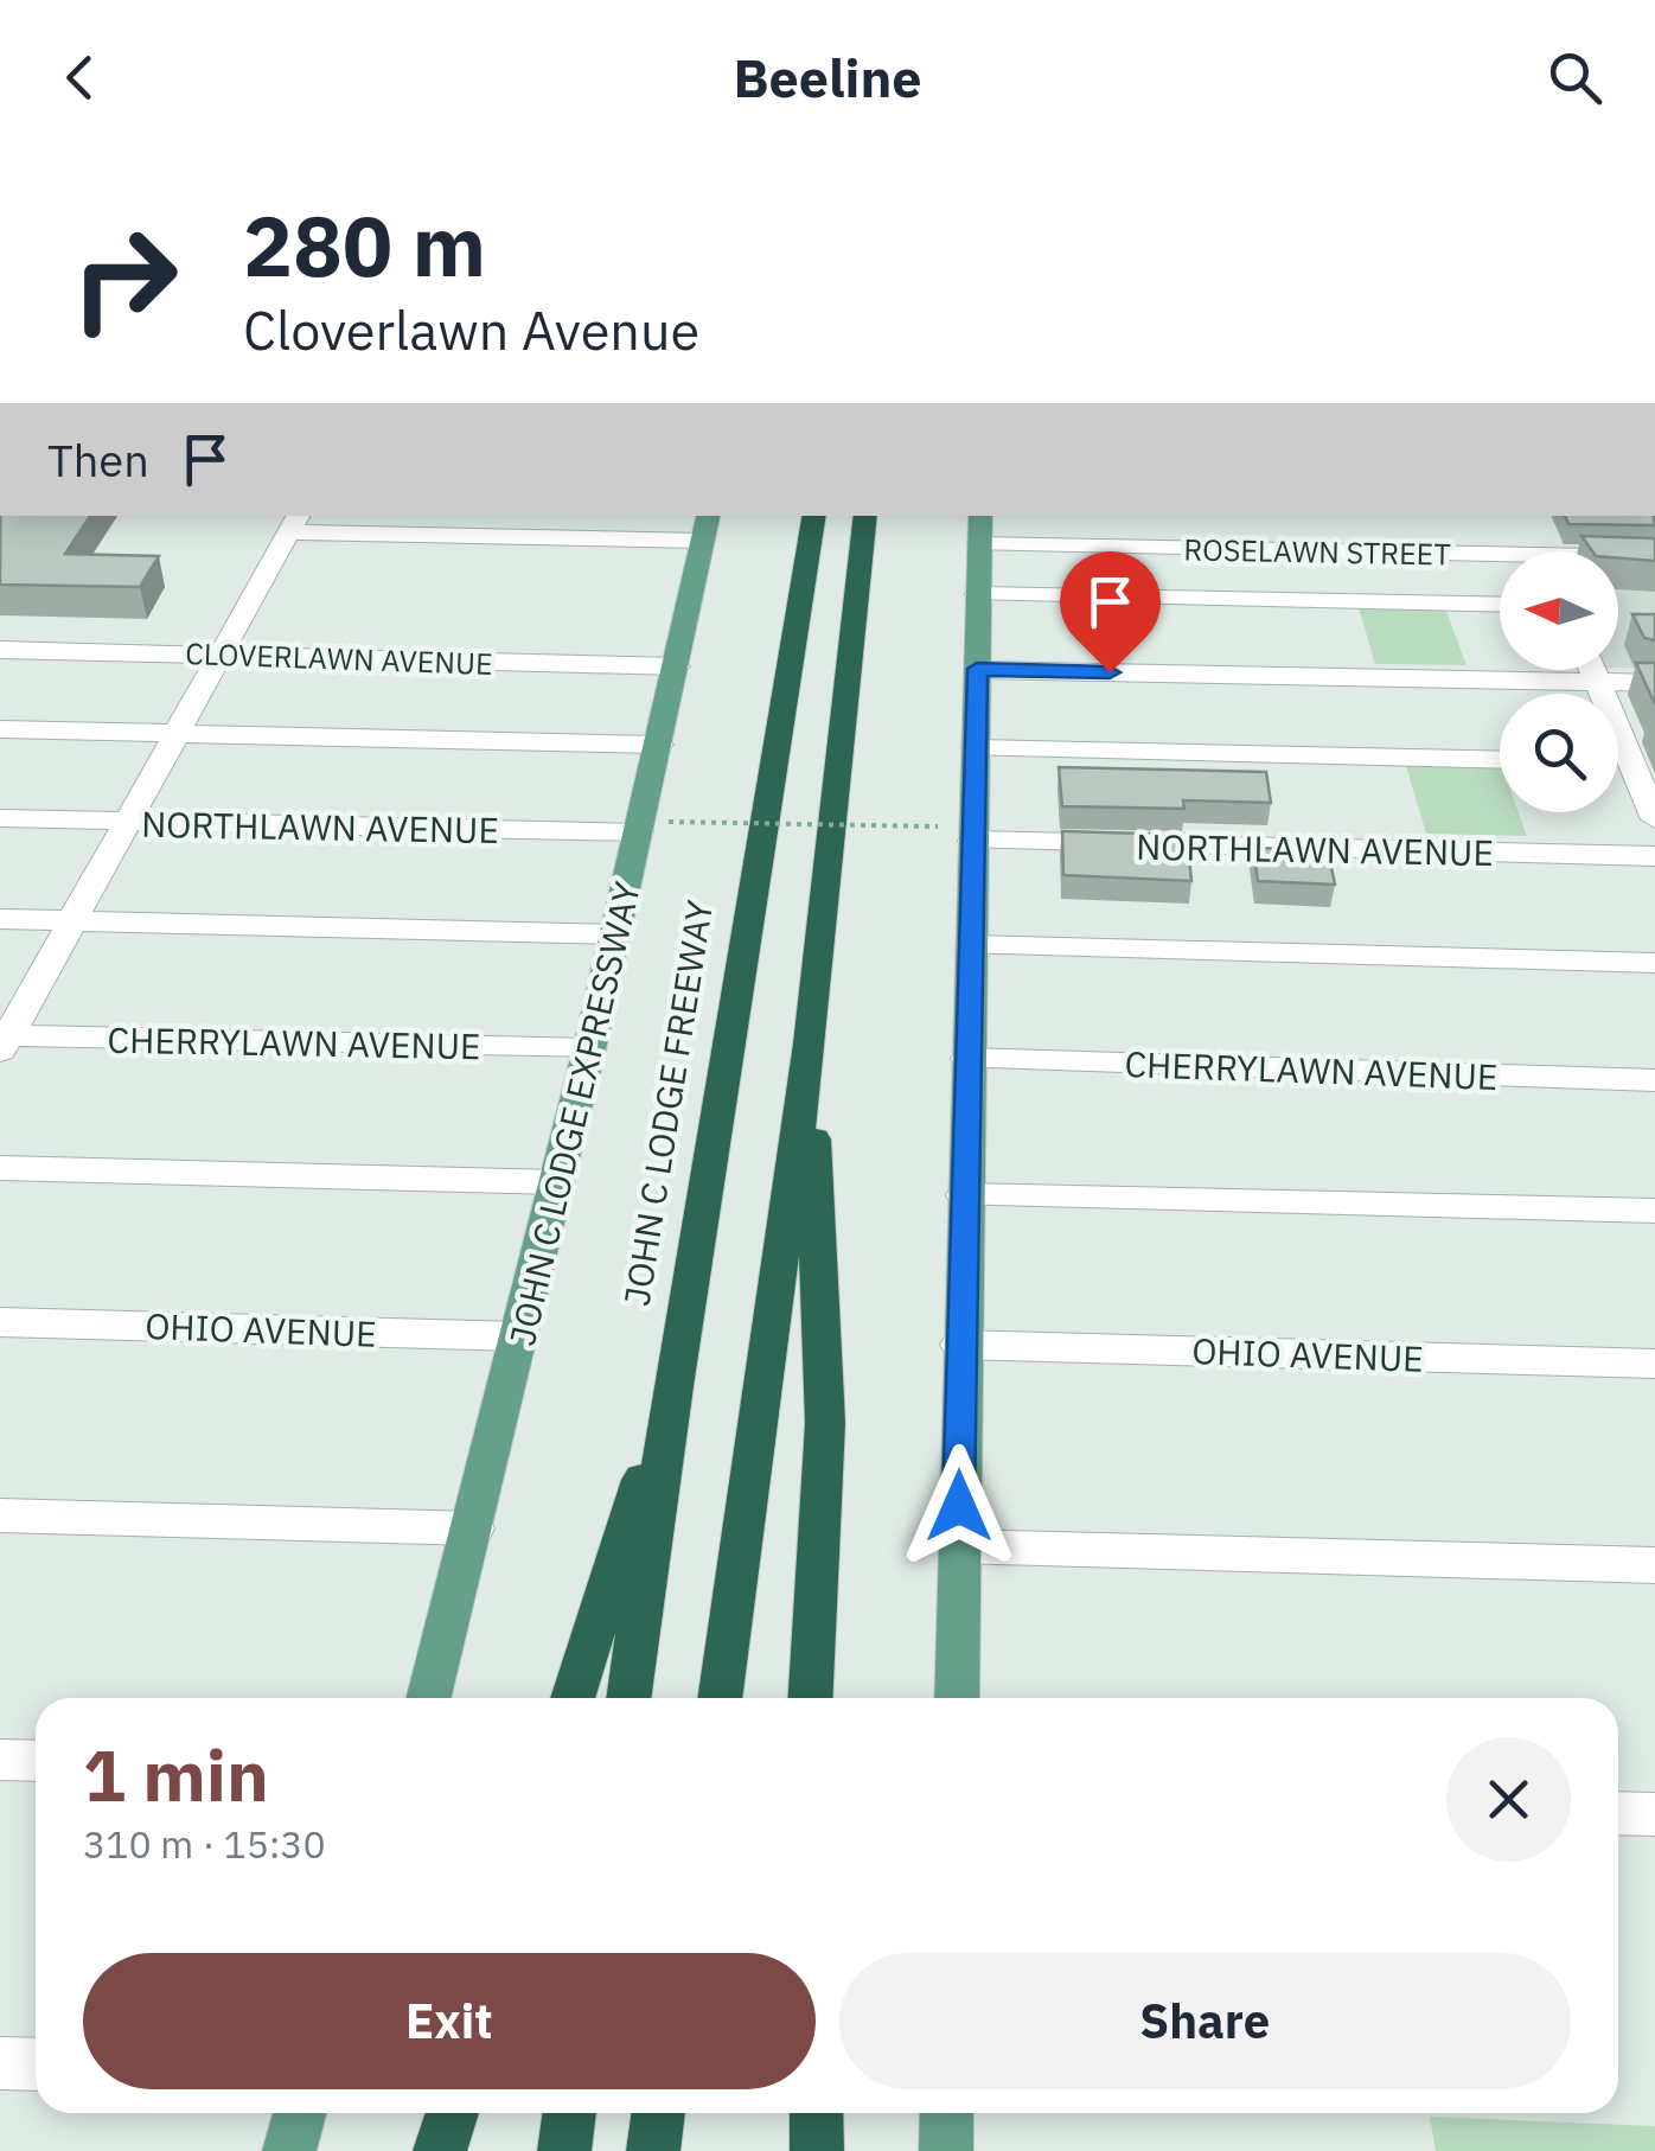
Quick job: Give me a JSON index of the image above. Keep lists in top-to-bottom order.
{
  "streets": {
    "highway": ["JOHN C LODGE FREEWAY"],
    "main road": ["JOHN C LODGE EXPRESSWAY"],
    "street": [
      "ROSELAWN STREET",
      "CLOVERLAWN AVENUE",
      "NORTHLAWN AVENUE",
      "CHERRYLAWN AVENUE",
      "OHIO AVENUE"
    ]
  },
  "crossings": [
    ["CLOVERLAWN AVENUE", "JOHN C LODGE EXPRESSWAY"],
    ["NORTHLAWN AVENUE", "JOHN C LODGE EXPRESSWAY"],
    ["CHERRYLAWN AVENUE", "JOHN C LODGE EXPRESSWAY"],
    ["JOHN C LODGE EXPRESSWAY", "OHIO AVENUE"]
  ],
  "north": "left",
  "page": {
    "header": "Beeline",
    "turn": ["280 m", "Cloverlawn Avenue"],
    "then": "Then",
    "heading": ["1 min", "310 m · 15:30"],
    "buttons": ["Exit", "Share"]
  }
}
